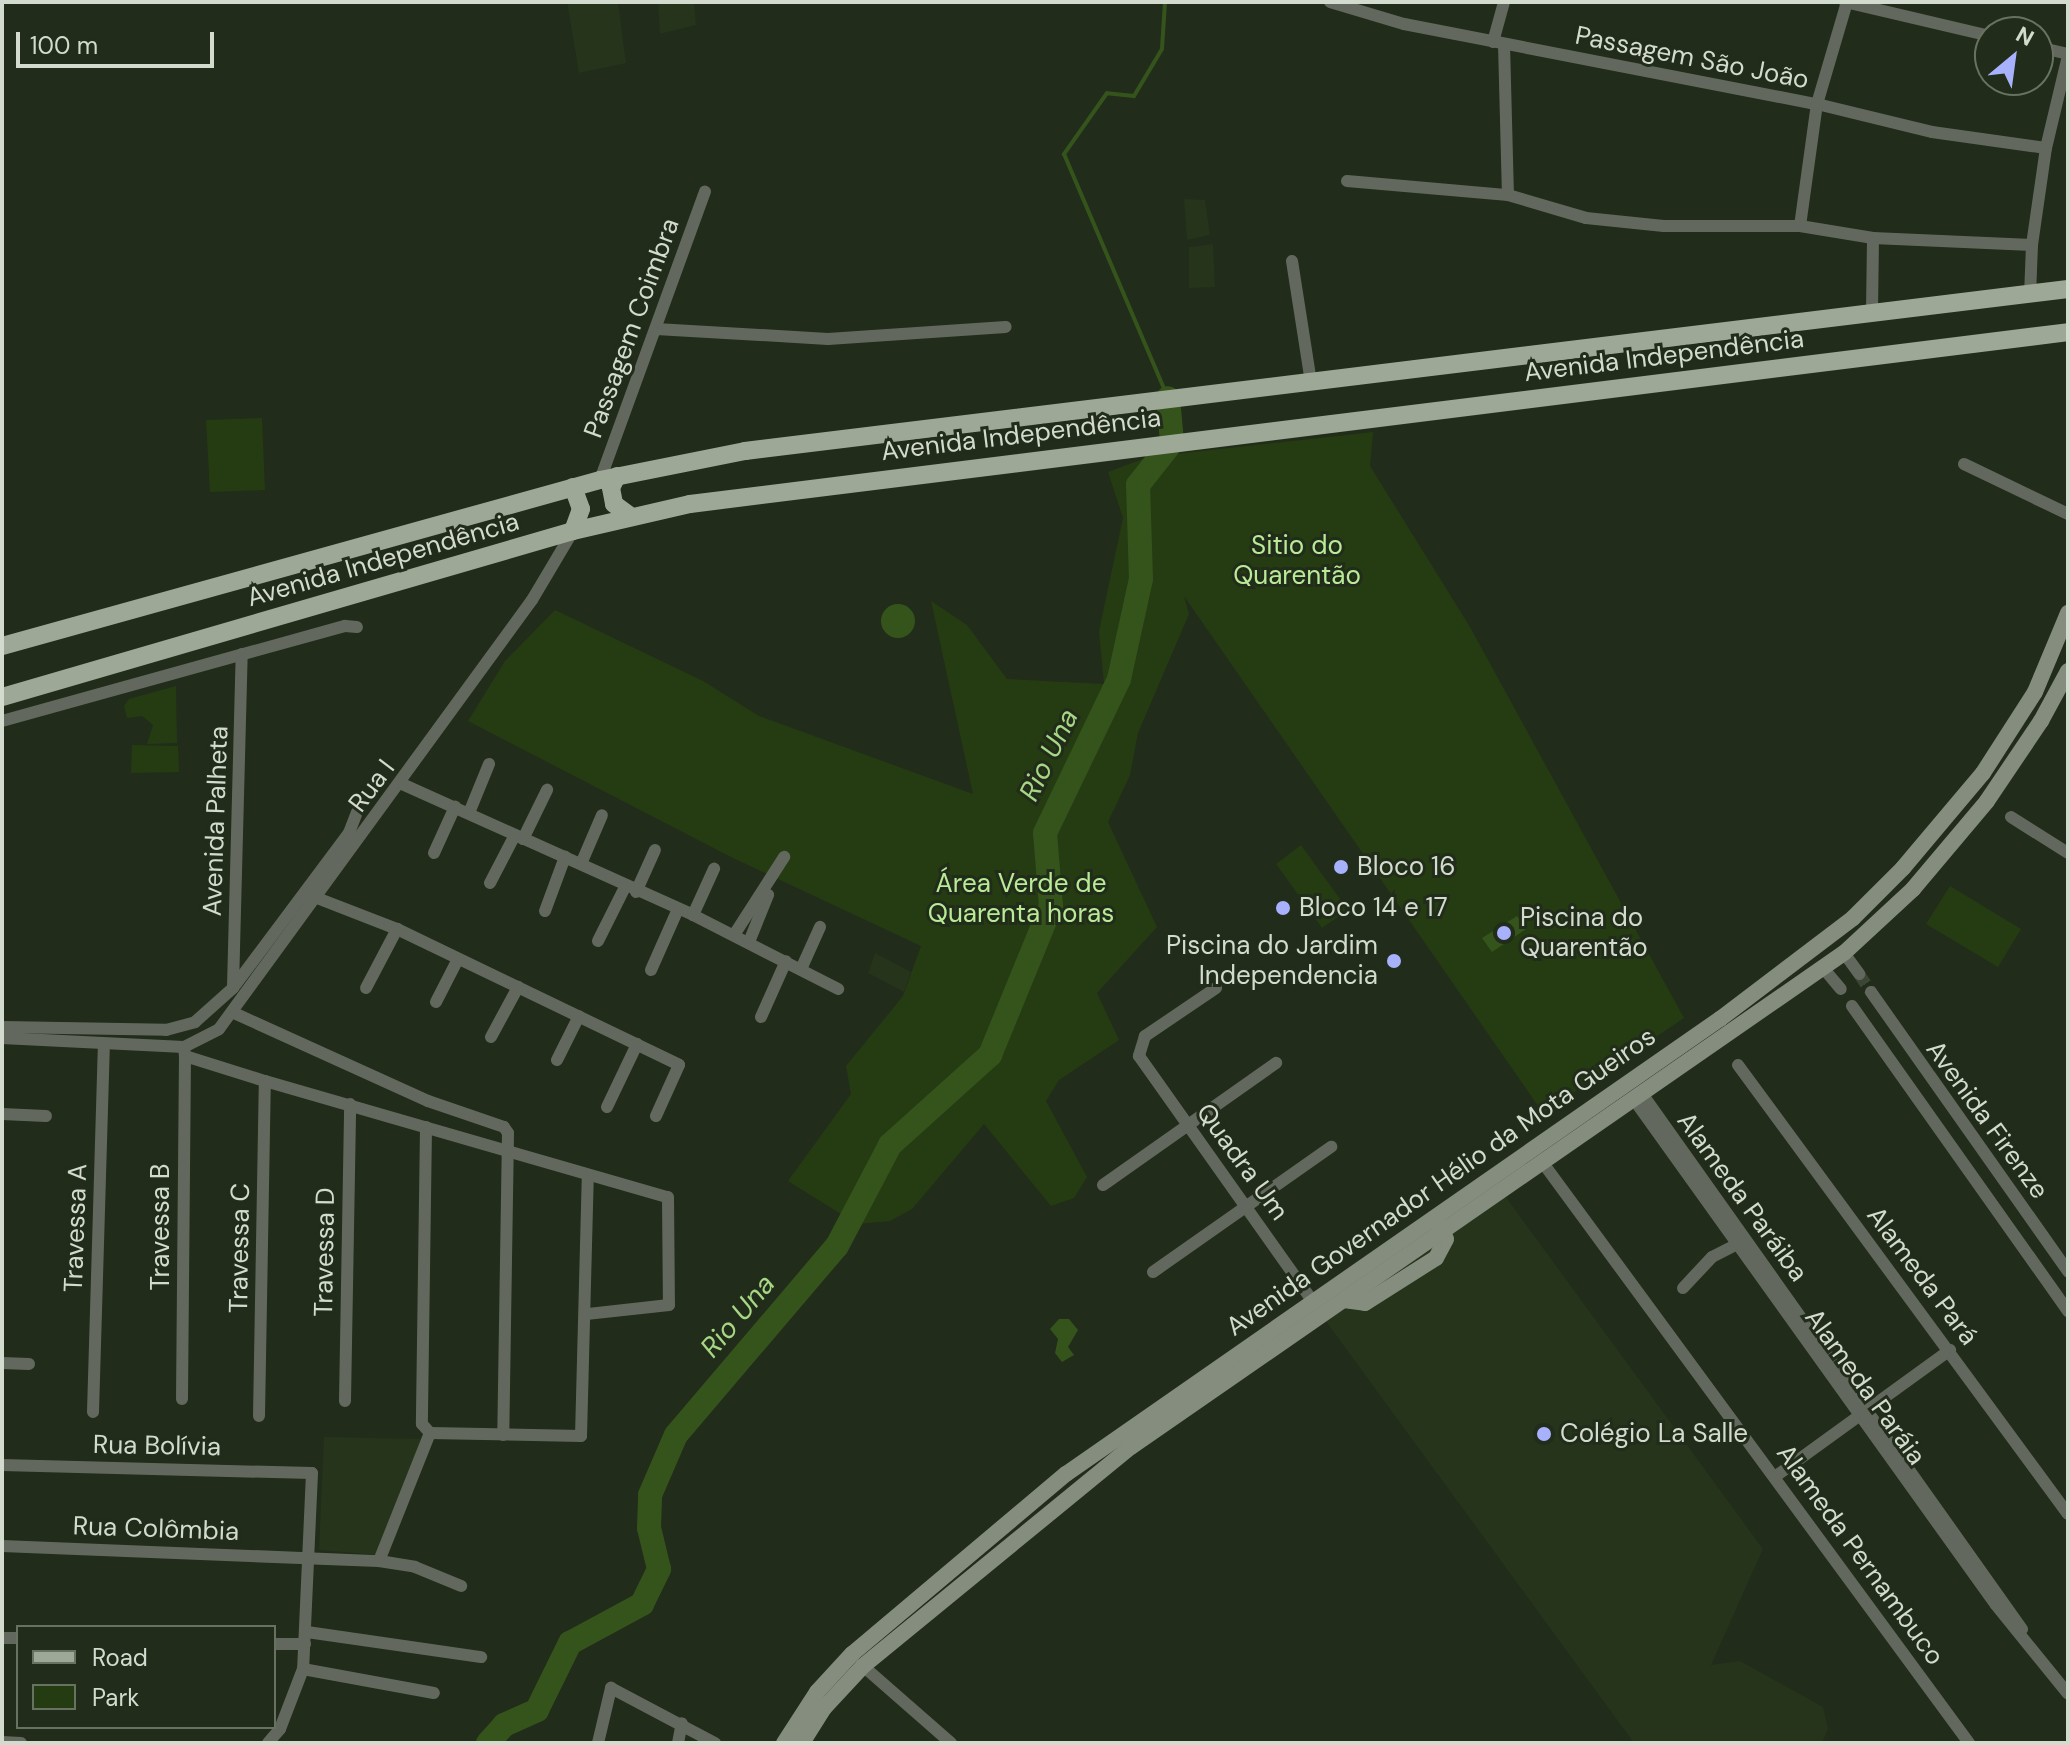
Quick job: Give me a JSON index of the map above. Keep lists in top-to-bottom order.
{
  "streets": {
    "main road": ["Avenida Independência", "Avenida Governador Hélio da Mota Gueiros"],
    "street": [
      "Passagem São João",
      "Passagem Coimbra",
      "Rua I",
      "Avenida Palheta",
      "Avenida Firenze",
      "Quadra Um",
      "Alameda Paráiba",
      "Travessa B",
      "Travessa A",
      "Travessa C",
      "Travessa D",
      "Alameda Pará",
      "Alameda Paráia",
      "Rua Bolívia",
      "Rua Colômbia",
      "Alameda Pernambuco"
    ]
  },
  "crossings": [
    ["Passagem Coimbra", "Avenida Independência"],
    ["Avenida Independência", "Rua I"],
    ["Rua I", "Travessa B"],
    ["Rua I", "Travessa A"],
    ["Rua I", "Travessa C"],
    ["Rua I", "Travessa D"],
    ["Quadra Um", "Avenida Governador Hélio da Mota Gueiros"],
    ["Alameda Paráiba", "Alameda Paráia"],
    ["Rua Bolívia", "Rua Colômbia"]
  ],
  "water": ["Rio Una"],
  "parks": ["Sitio do Quarentão", "Área Verde de Quarenta horas"],
  "places": [
    "Bloco 16",
    "Bloco 14 e 17",
    "Piscina do Quarentão",
    "Piscina do Jardim Independencia",
    "Colégio La Salle"
  ],
  "legend": ["Road", "Park"],
  "scale_bar": "100 m",
  "north": "top right"
}
